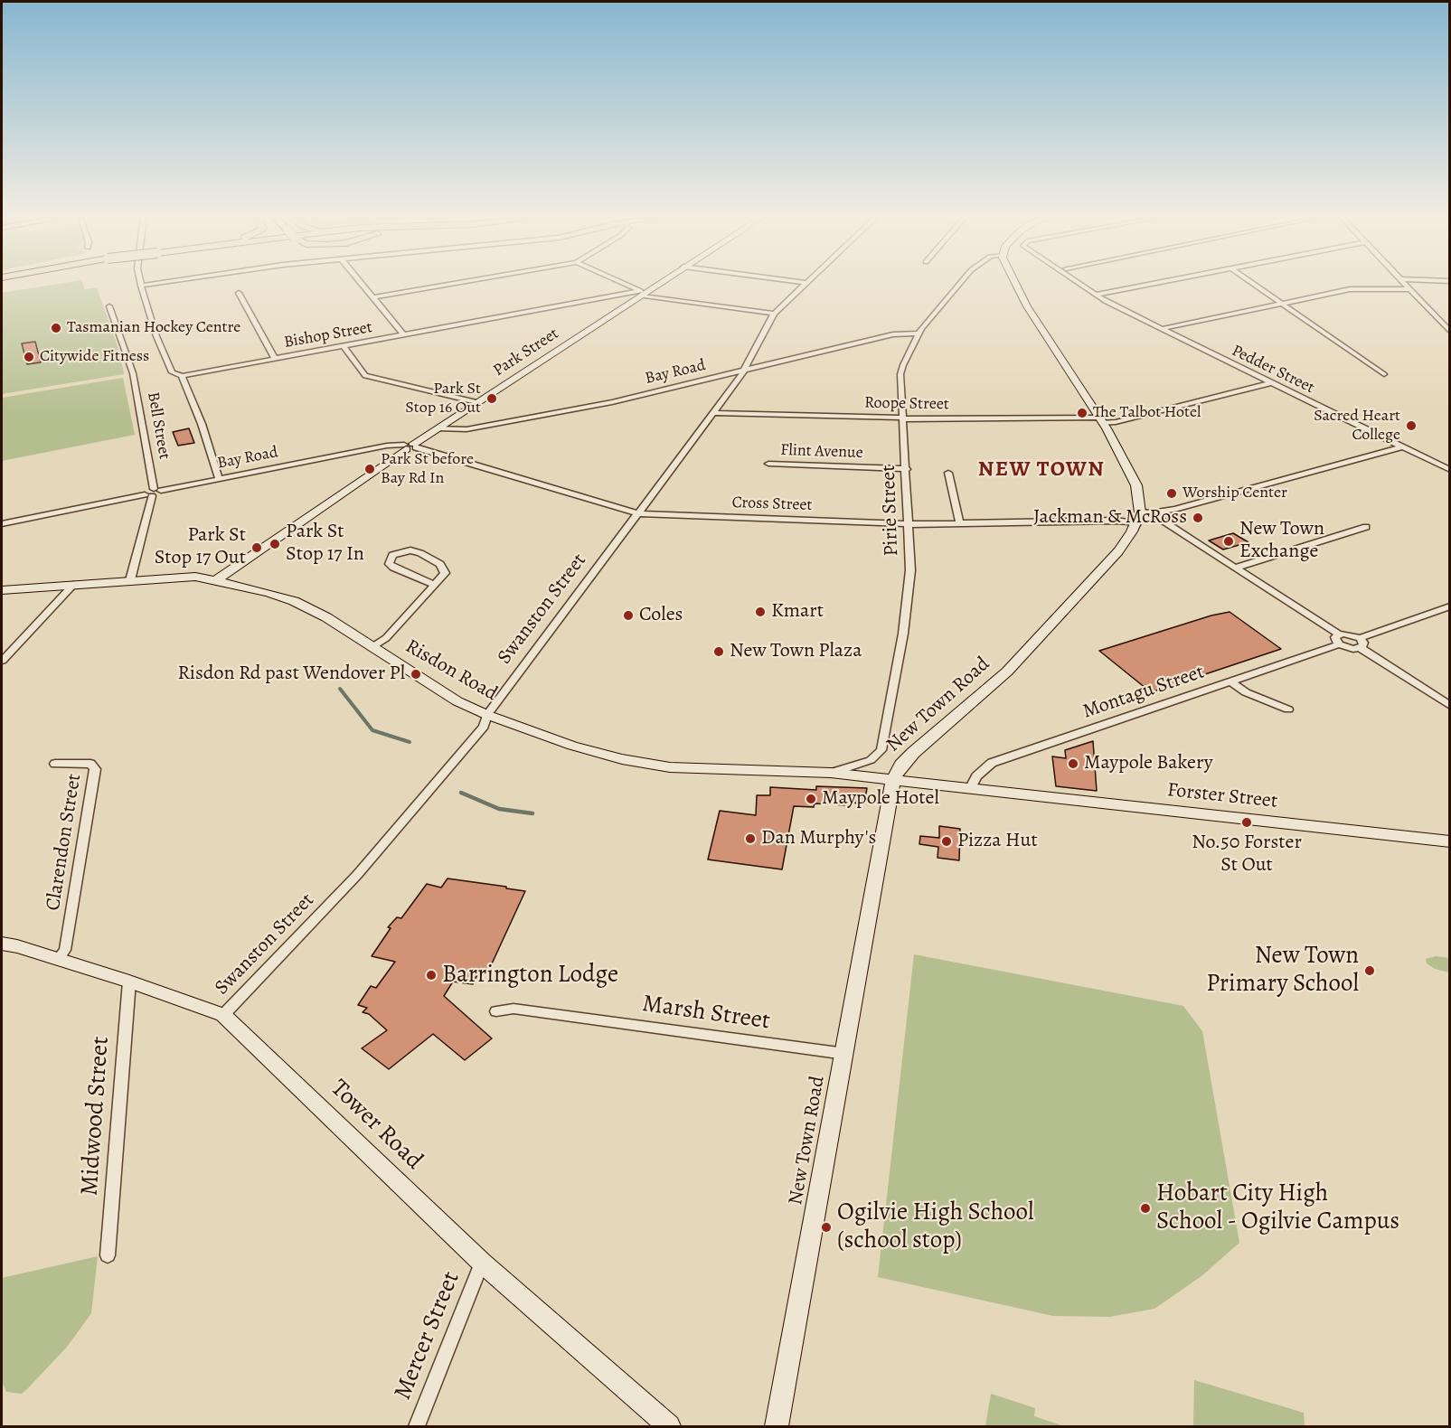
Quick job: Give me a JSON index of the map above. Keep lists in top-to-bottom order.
{
  "streets": {
    "street": [
      "Bishop Street",
      "Park Street",
      "Pedder Street",
      "Bay Road",
      "Roope Street",
      "Bell Street",
      "Flint Avenue",
      "Cross Street",
      "Pirie Street",
      "Swanston Street",
      "Risdon Road",
      "Montagu Street",
      "New Town Road",
      "Forster Street",
      "Clarendon Street",
      "Marsh Street",
      "Midwood Street",
      "Tower Road",
      "Mercer Street"
    ]
  },
  "crossings": [
    ["Bishop Street", "Park Street"],
    ["Bishop Street", "Swanston Street"],
    ["Park Street", "Bay Road"],
    ["Park Street", "Cross Street"],
    ["Park Street", "Risdon Road"],
    ["Pedder Street", "Roope Street"],
    ["Pedder Street", "Cross Street"],
    ["Bay Road", "Bell Street"],
    ["Bay Road", "Cross Street"],
    ["Bay Road", "Pirie Street"],
    ["Bay Road", "Swanston Street"],
    ["Roope Street", "Pirie Street"],
    ["Roope Street", "Swanston Street"],
    ["Bell Street", "Risdon Road"],
    ["Flint Avenue", "Pirie Street"],
    ["Cross Street", "Pirie Street"],
    ["Cross Street", "Swanston Street"],
    ["Cross Street", "New Town Road"],
    ["Pirie Street", "Risdon Road"],
    ["Swanston Street", "Risdon Road"],
    ["Swanston Street", "Tower Road"],
    ["Risdon Road", "New Town Road"],
    ["Risdon Road", "Forster Street"],
    ["Montagu Street", "Forster Street"],
    ["New Town Road", "Forster Street"],
    ["New Town Road", "Marsh Street"],
    ["Clarendon Street", "Tower Road"],
    ["Midwood Street", "Tower Road"],
    ["Tower Road", "Mercer Street"]
  ],
  "districts": ["NEW TOWN"],
  "places": [
    "Tasmanian Hockey Centre",
    "Citywide Fitness",
    "Park St Stop 16 Out",
    "The Talbot Hotel",
    "Sacred Heart College",
    "Park St before Bay Rd In",
    "Worship Center",
    "Jackman & McRoss",
    "New Town Exchange",
    "Park St Stop 17 In",
    "Park St Stop 17 Out",
    "Kmart",
    "Coles",
    "New Town Plaza",
    "Risdon Rd past Wendover Pl",
    "Maypole Bakery",
    "Maypole Hotel",
    "No.50 Forster St Out",
    "Dan Murphy's",
    "Pizza Hut",
    "New Town Primary School",
    "Barrington Lodge",
    "Hobart City High School - Ogilvie Campus",
    "Ogilvie High School (school stop)"
  ]
}
